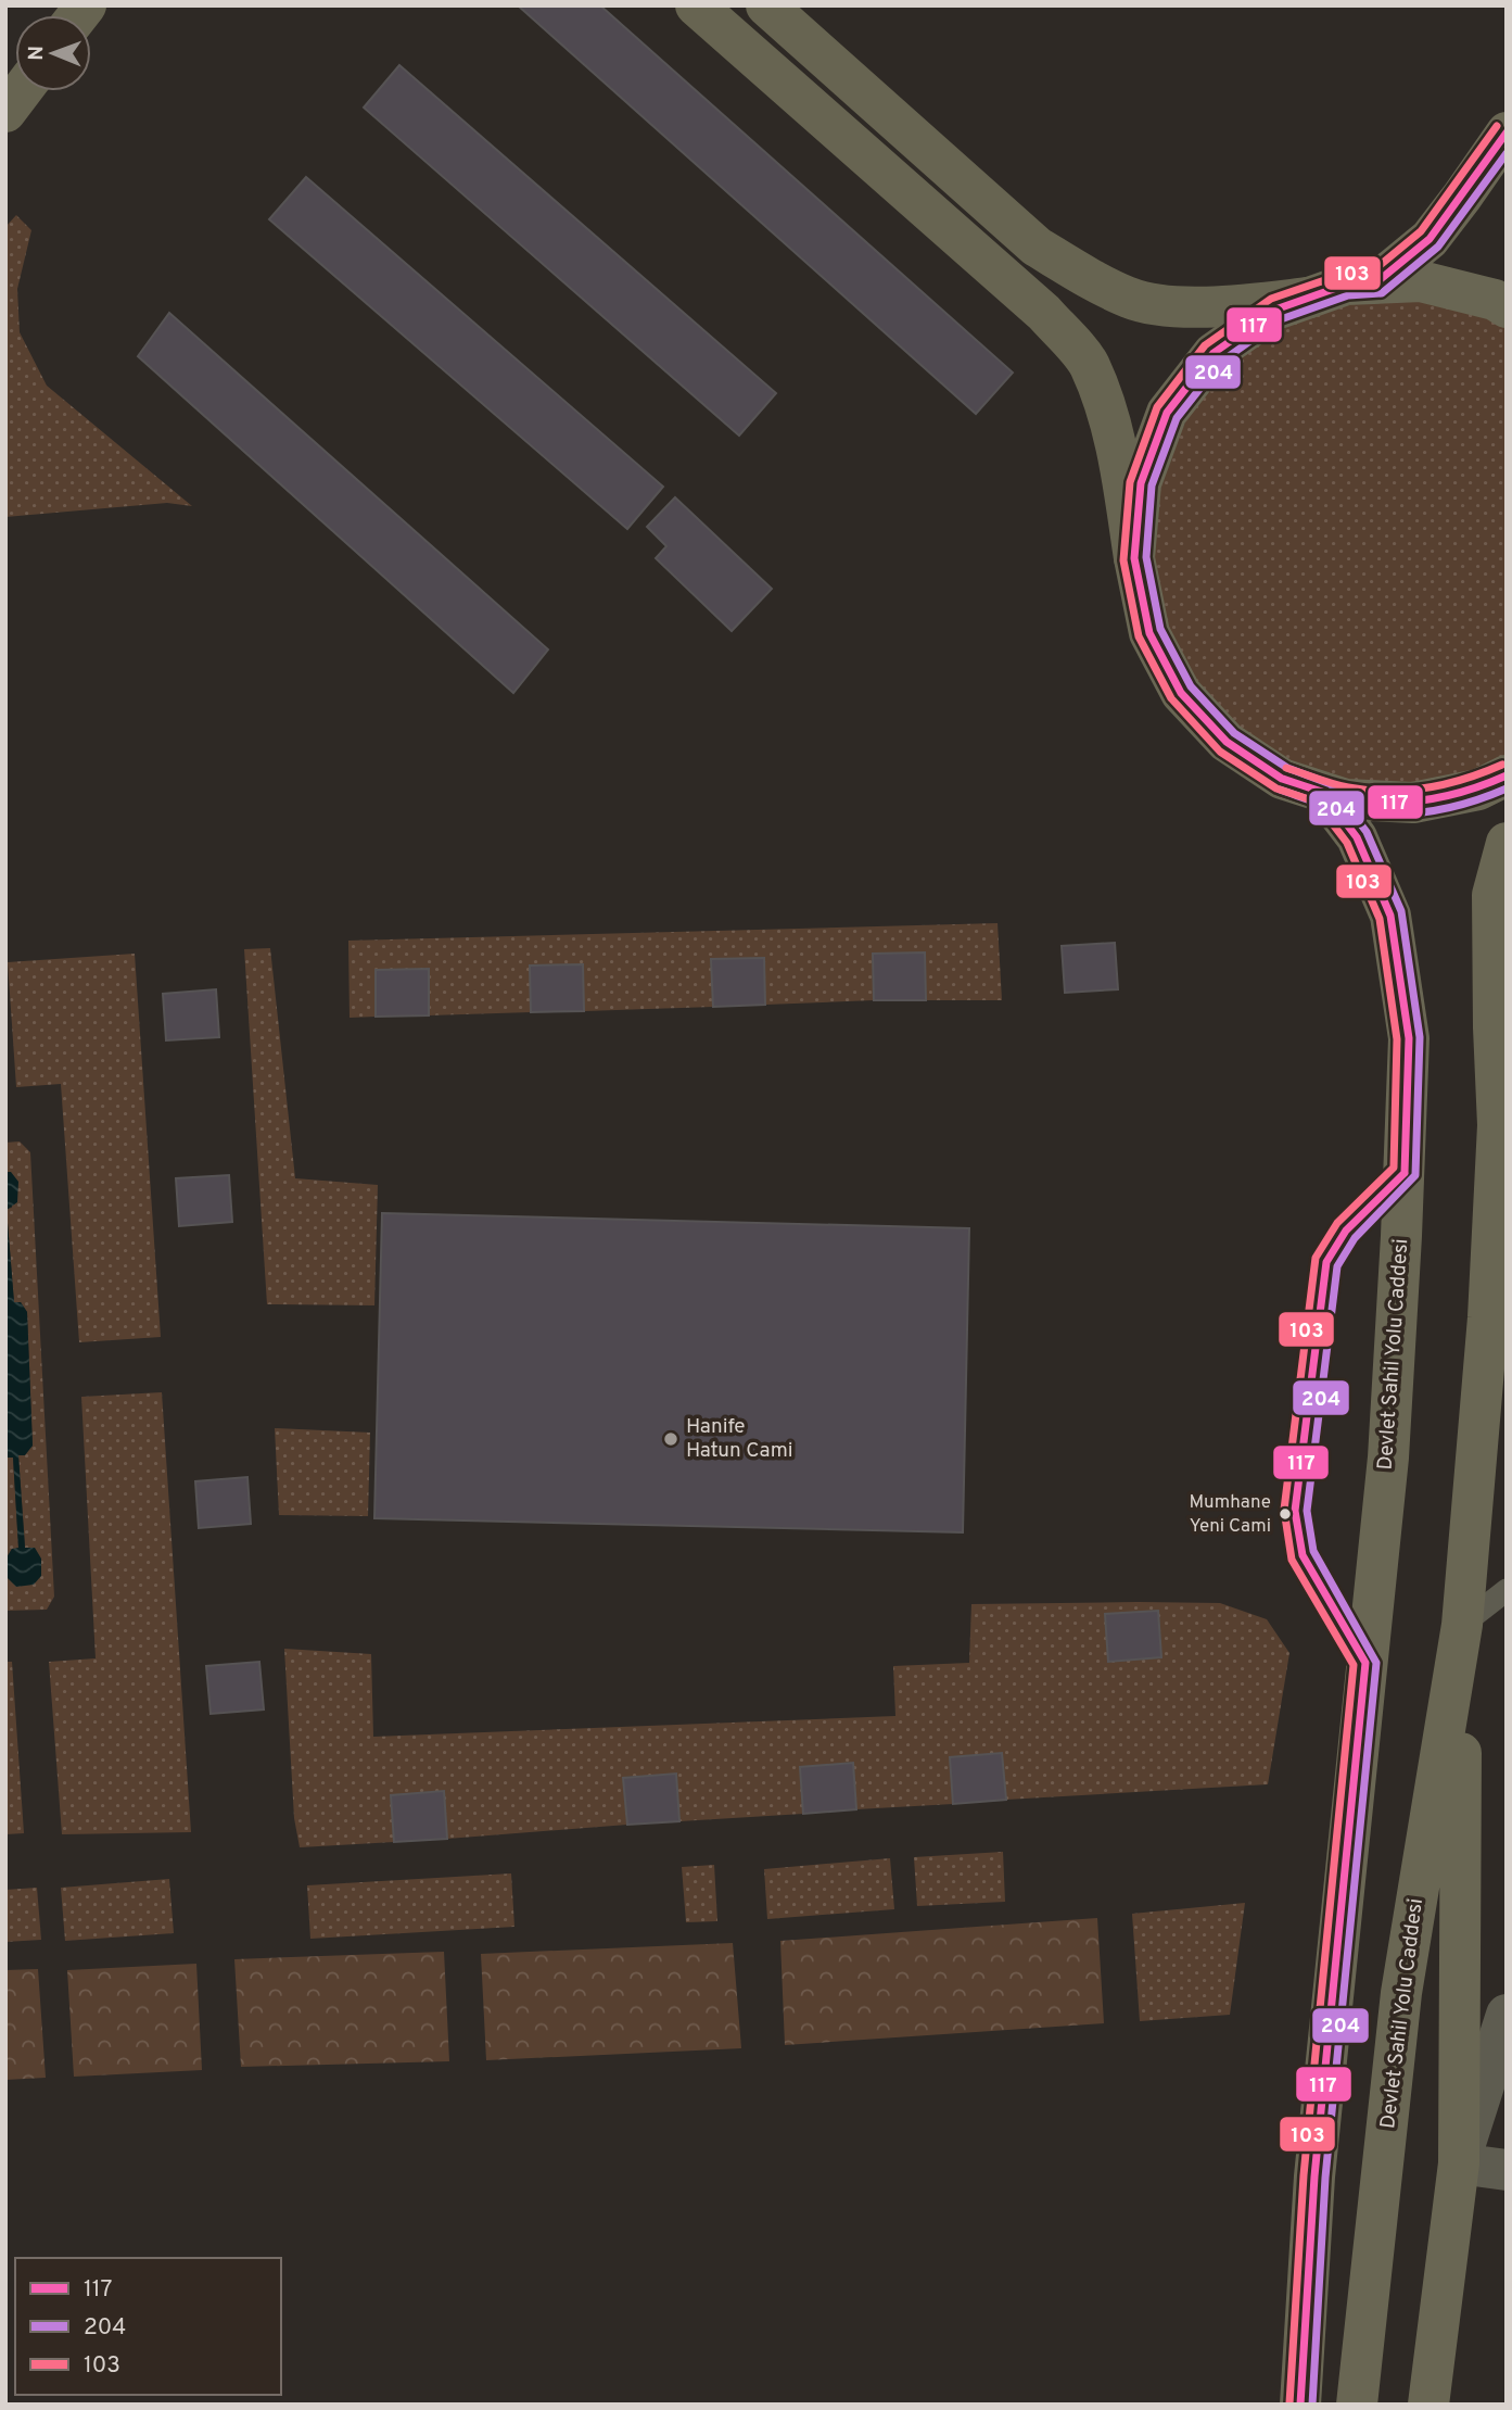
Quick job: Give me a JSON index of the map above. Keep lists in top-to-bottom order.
{
  "streets": {
    "main road": ["Devlet Sahil Yolu Caddesi"]
  },
  "places": ["Hanife Hatun Cami", "Mumhane Yeni Cami"],
  "lines": ["transit line 103", "transit line 117", "transit line 204"],
  "legend": ["117", "204", "103"],
  "north": "left"
}
